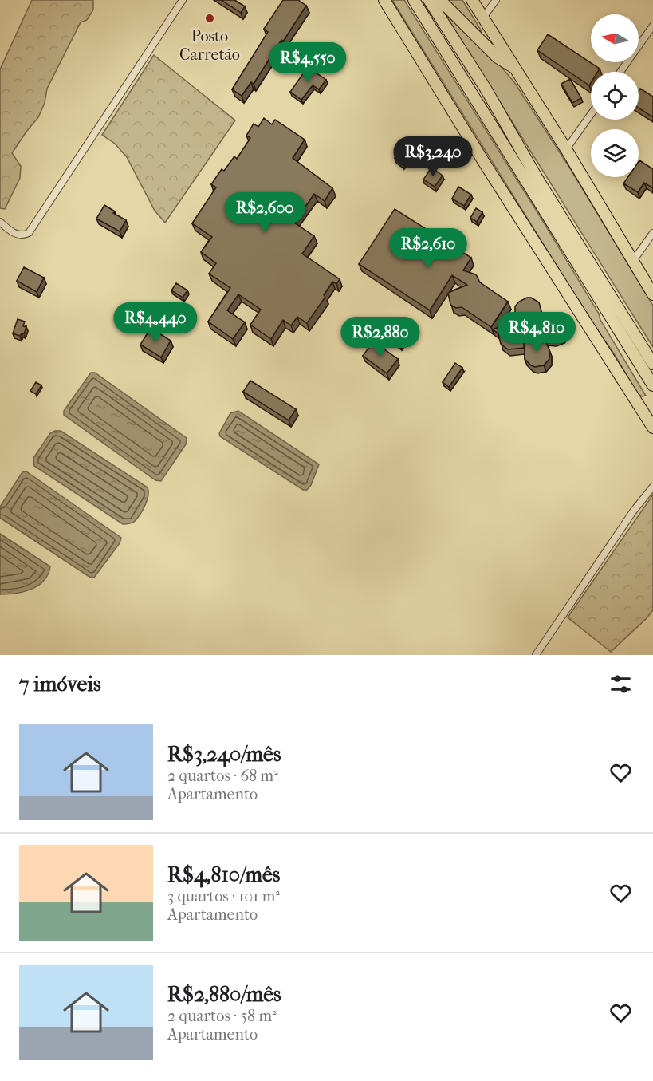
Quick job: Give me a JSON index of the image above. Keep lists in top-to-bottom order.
{
  "places": ["Posto Carretão"],
  "north": "left",
  "page": {
    "price": [
      "R$4,550",
      "R$3,240",
      "R$2,600",
      "R$2,610",
      "R$4,440",
      "R$4,810",
      "R$2,880"
    ],
    "heading": "7 imóveis",
    "list": [
      {
        "name": "R$3,240/mês",
        "note": "2 quartos · 68 m² · Apartamento"
      },
      {
        "name": "R$4,810/mês",
        "note": "3 quartos · 101 m² · Apartamento"
      },
      {
        "name": "R$2,880/mês",
        "note": "2 quartos · 58 m² · Apartamento"
      }
    ]
  }
}
